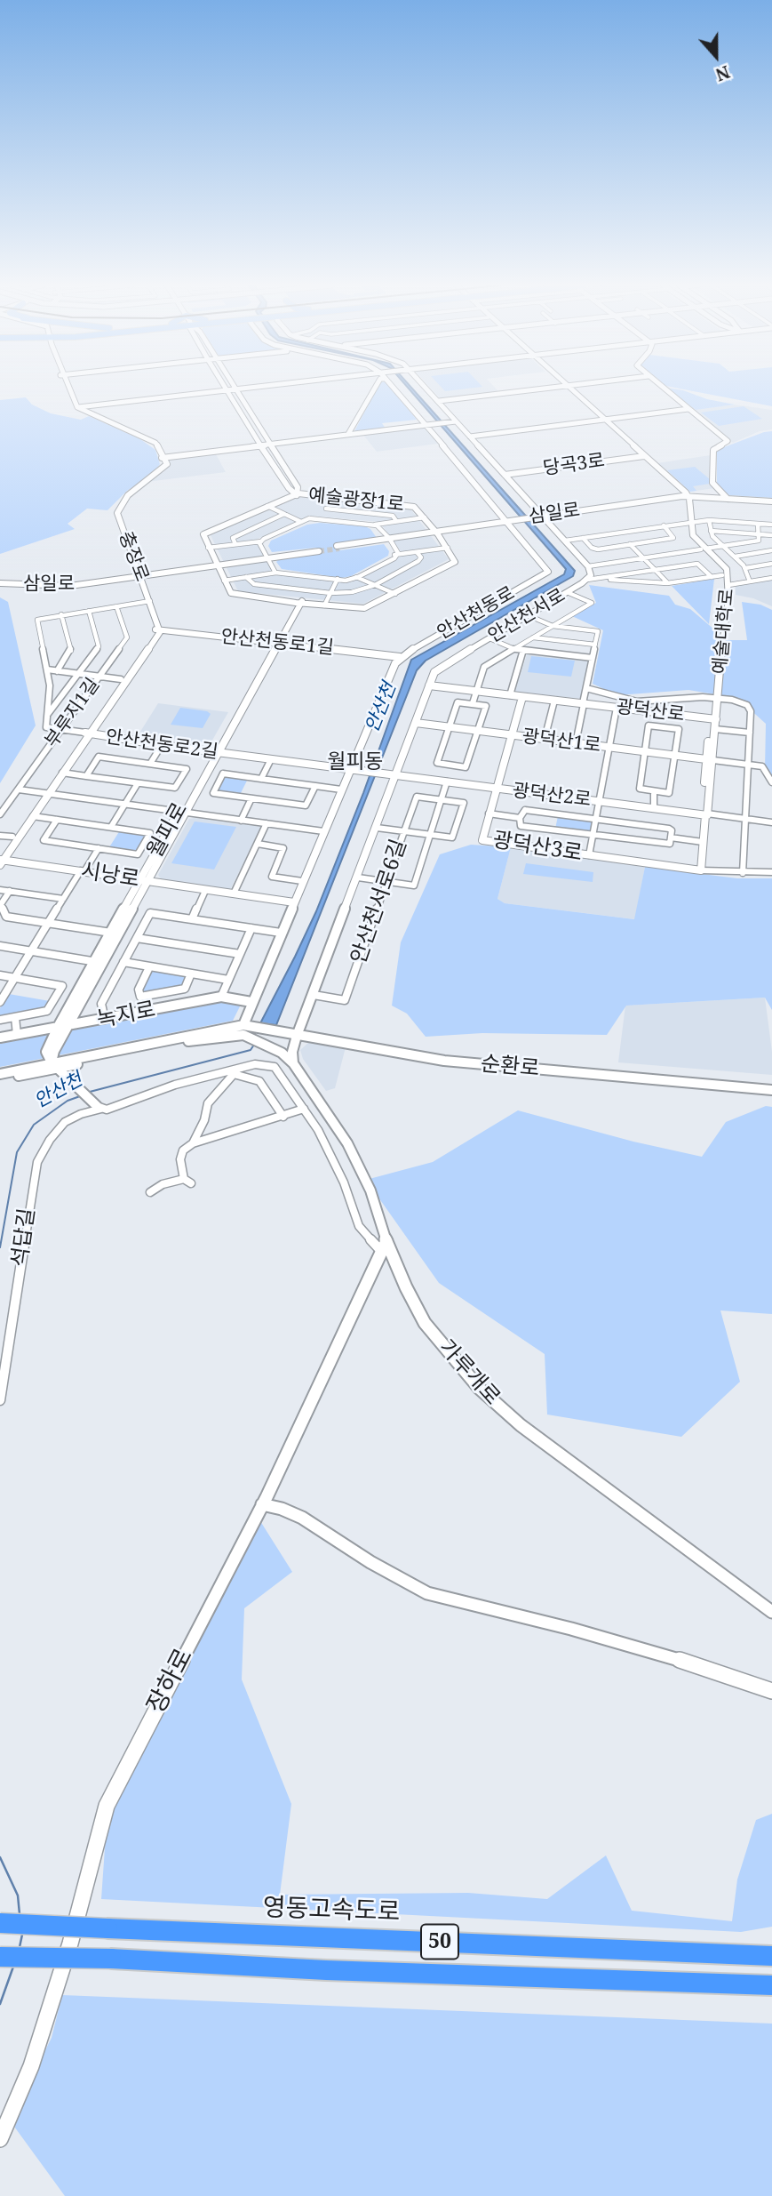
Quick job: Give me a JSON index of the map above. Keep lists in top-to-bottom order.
{
  "streets": {
    "highway": ["영동고속도로", "50"],
    "street": [
      "당곡3로",
      "예술광장1로",
      "삼일로",
      "충장로",
      "안산천동로",
      "안산천서로",
      "예술대학로",
      "안산천동로1길",
      "광덕산로",
      "부루지1길",
      "광덕산1로",
      "안산천동로2길",
      "광덕산2로",
      "월피로",
      "광덕산3로",
      "시낭로",
      "안산천서로6길",
      "녹지로",
      "순환로",
      "석답길",
      "가루개로",
      "장하로"
    ]
  },
  "crossings": [
    ["예술광장1로", "삼일로"],
    ["삼일로", "충장로"],
    ["삼일로", "안산천동로"],
    ["삼일로", "예술대학로"],
    ["충장로", "안산천동로1길"],
    ["안산천동로", "안산천동로1길"],
    ["안산천서로", "광덕산로"],
    ["안산천서로", "광덕산1로"],
    ["안산천서로", "광덕산2로"],
    ["안산천서로", "안산천서로6길"],
    ["안산천서로", "순환로"],
    ["예술대학로", "광덕산로"],
    ["예술대학로", "광덕산1로"],
    ["예술대학로", "광덕산2로"],
    ["예술대학로", "광덕산3로"],
    ["안산천동로1길", "월피로"],
    ["광덕산로", "광덕산1로"],
    ["광덕산로", "광덕산3로"],
    ["광덕산1로", "광덕산3로"],
    ["안산천동로2길", "광덕산2로"],
    ["안산천동로2길", "월피로"],
    ["광덕산2로", "광덕산3로"],
    ["월피로", "시낭로"],
    ["월피로", "녹지로"],
    ["월피로", "순환로"],
    ["순환로", "가루개로"],
    ["가루개로", "장하로"]
  ],
  "districts": ["월피동"],
  "water": ["안산천"],
  "north": "bottom"
}
